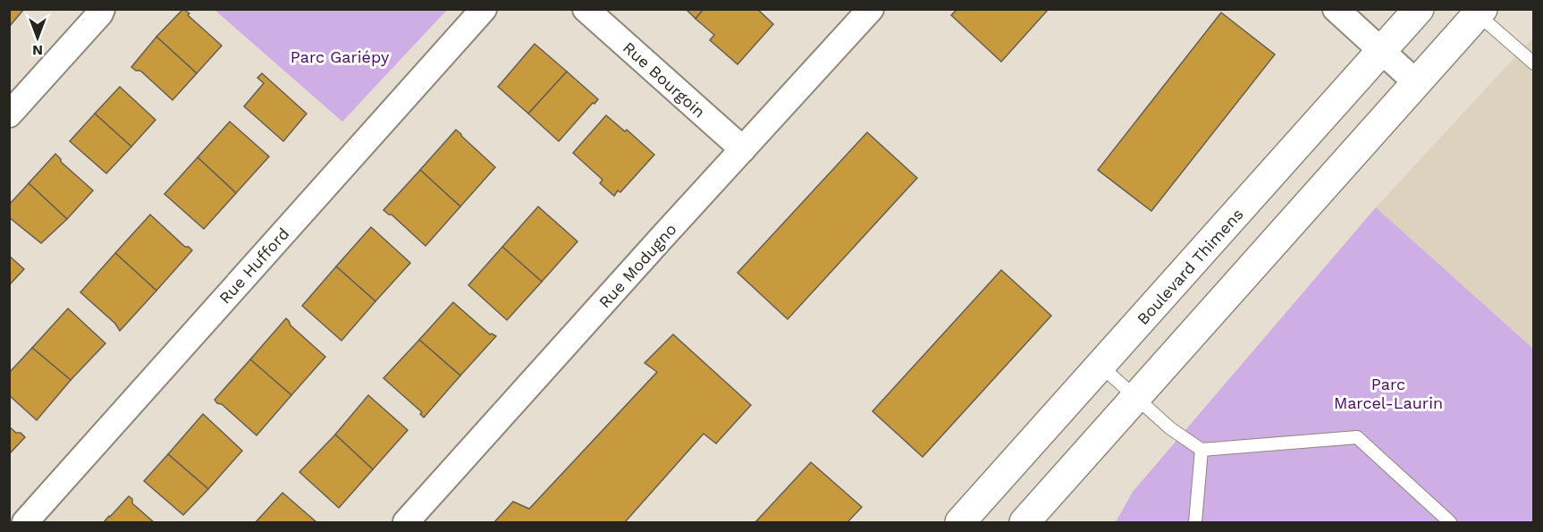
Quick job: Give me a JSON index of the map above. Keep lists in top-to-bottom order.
{
  "streets": {
    "street": [
      "Rue Bourgoin",
      "Rue Hufford",
      "Rue Modugno",
      "Boulevard Thimens"
    ]
  },
  "crossings": [
    ["Rue Bourgoin", "Rue Modugno"]
  ],
  "parks": ["Parc Gariépy", "Parc Marcel-Laurin"],
  "north": "bottom"
}
